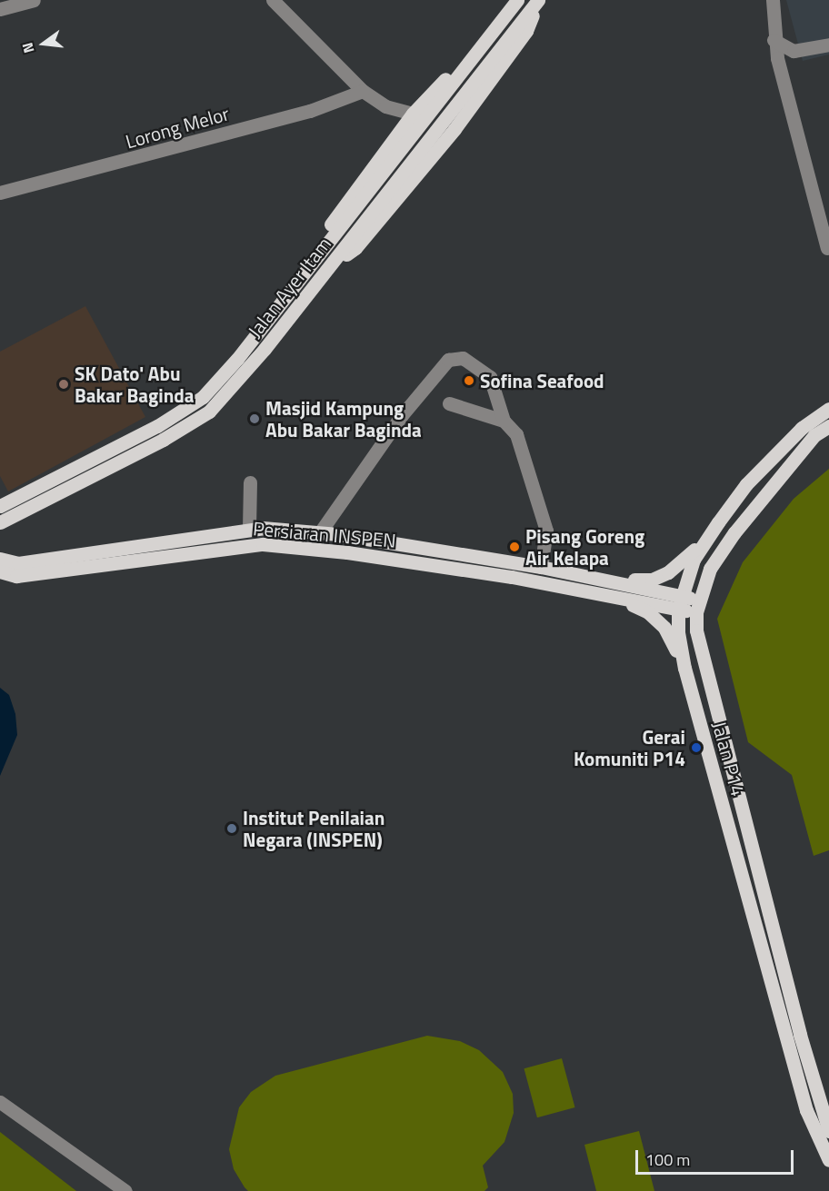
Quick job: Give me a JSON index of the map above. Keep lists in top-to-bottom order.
{
  "streets": {
    "main road": ["Jalan Ayer Itam", "Persiaran INSPEN", "Jalan P14"],
    "street": ["Lorong Melor"]
  },
  "places": [
    "Sofina Seafood",
    "SK Dato' Abu Bakar Baginda",
    "Masjid Kampung Abu Bakar Baginda",
    "Pisang Goreng Air Kelapa",
    "Gerai Komuniti P14",
    "Institut Penilaian Negara (INSPEN)"
  ],
  "scale_bar": "100 m",
  "north": "left"
}
